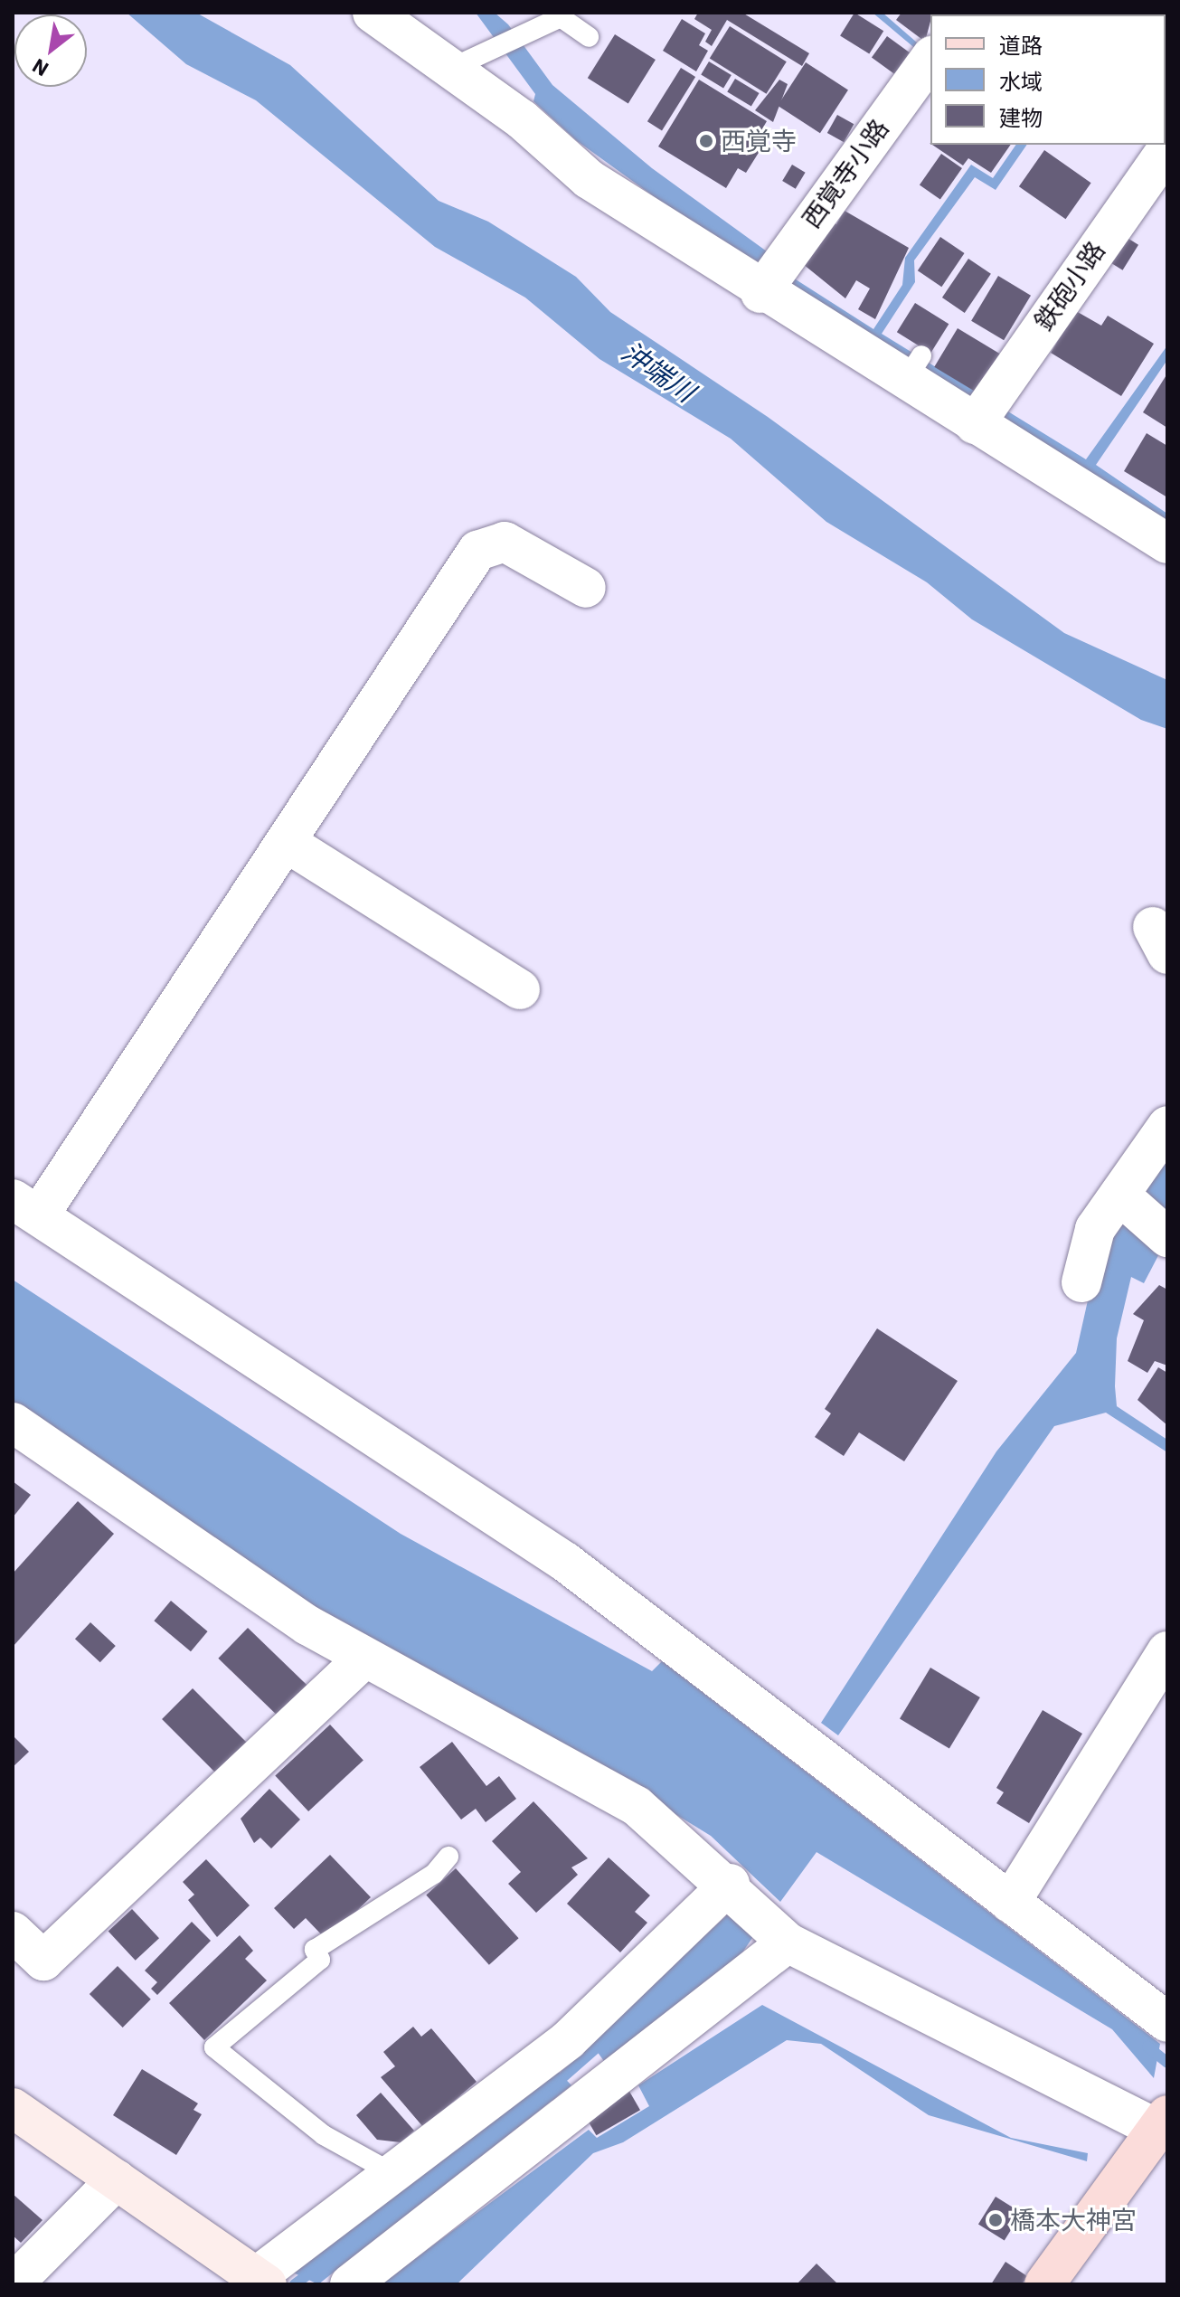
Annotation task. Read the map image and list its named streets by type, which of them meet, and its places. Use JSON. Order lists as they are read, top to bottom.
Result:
{
  "streets": {
    "street": ["西覚寺小路", "鉄砲小路"]
  },
  "water": ["沖端川"],
  "places": ["西覚寺", "橋本大神宮"],
  "legend": ["道路", "水域", "建物"],
  "north": "bottom left"
}
